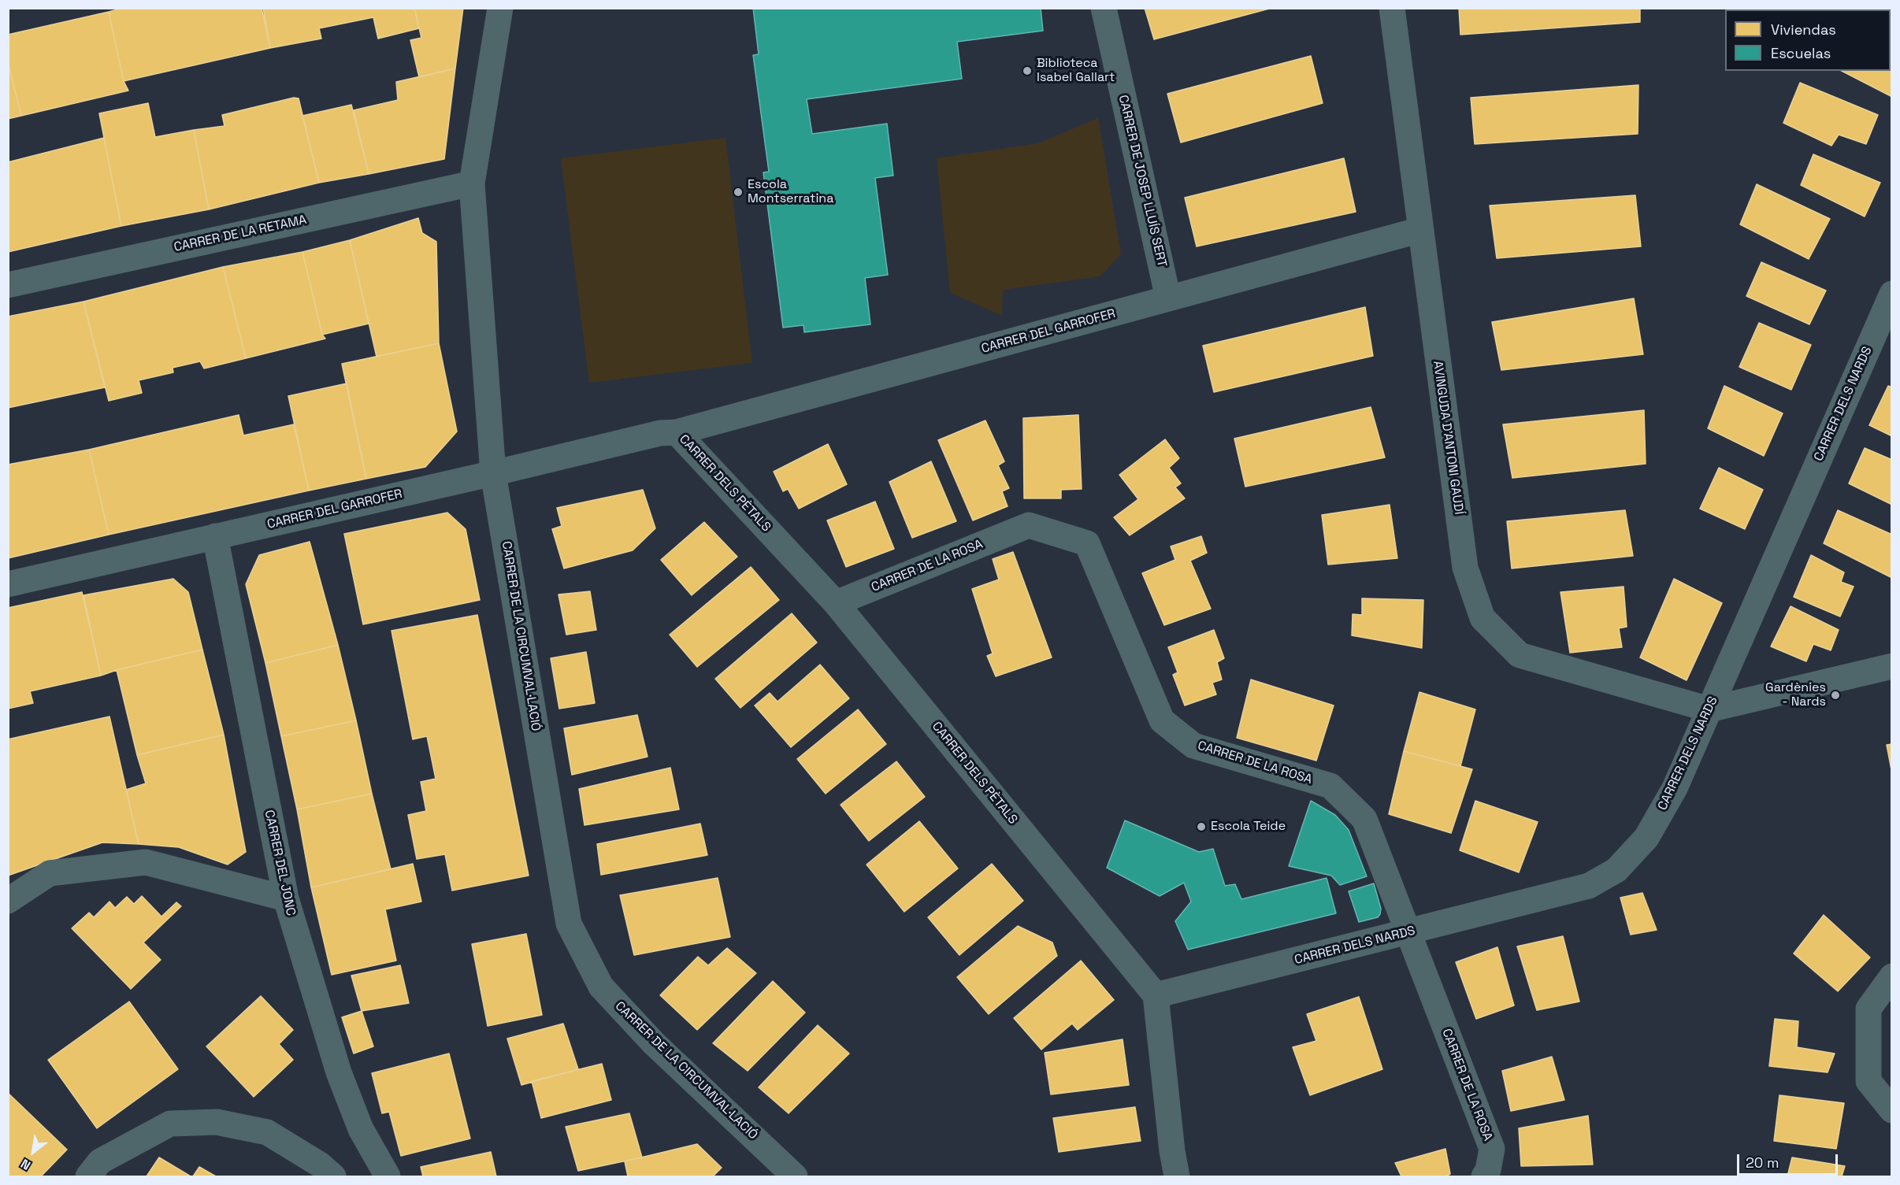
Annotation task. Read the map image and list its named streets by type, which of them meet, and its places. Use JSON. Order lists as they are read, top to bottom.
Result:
{
  "streets": {
    "street": [
      "CARRER DE JOSEP LLUÍS SERT",
      "CARRER DE LA RETAMA",
      "CARRER DEL GARROFER",
      "CARRER DELS NARDS",
      "AVINGUDA D'ANTONI GAUDÍ",
      "CARRER DELS PÈTALS",
      "CARRER DE LA ROSA",
      "CARRER DE LA CIRCUMVAL·LACIÓ",
      "CARRER DEL JONC"
    ]
  },
  "crossings": [
    ["CARRER DE JOSEP LLUÍS SERT", "CARRER DEL GARROFER"],
    ["CARRER DE LA RETAMA", "CARRER DE LA CIRCUMVAL·LACIÓ"],
    ["CARRER DEL GARROFER", "AVINGUDA D'ANTONI GAUDÍ"],
    ["CARRER DEL GARROFER", "CARRER DELS PÈTALS"],
    ["CARRER DEL GARROFER", "CARRER DE LA CIRCUMVAL·LACIÓ"],
    ["CARRER DEL GARROFER", "CARRER DEL JONC"],
    ["CARRER DELS NARDS", "AVINGUDA D'ANTONI GAUDÍ"],
    ["CARRER DELS NARDS", "CARRER DELS PÈTALS"],
    ["CARRER DELS NARDS", "CARRER DE LA ROSA"],
    ["CARRER DELS PÈTALS", "CARRER DE LA ROSA"]
  ],
  "places": [
    "Biblioteca Isabel Gallart",
    "Escola Montserratina",
    "Gardènies - Nards",
    "Escola Teide"
  ],
  "legend": ["Viviendas", "Escuelas"],
  "scale_bar": "20 m",
  "north": "bottom left"
}
